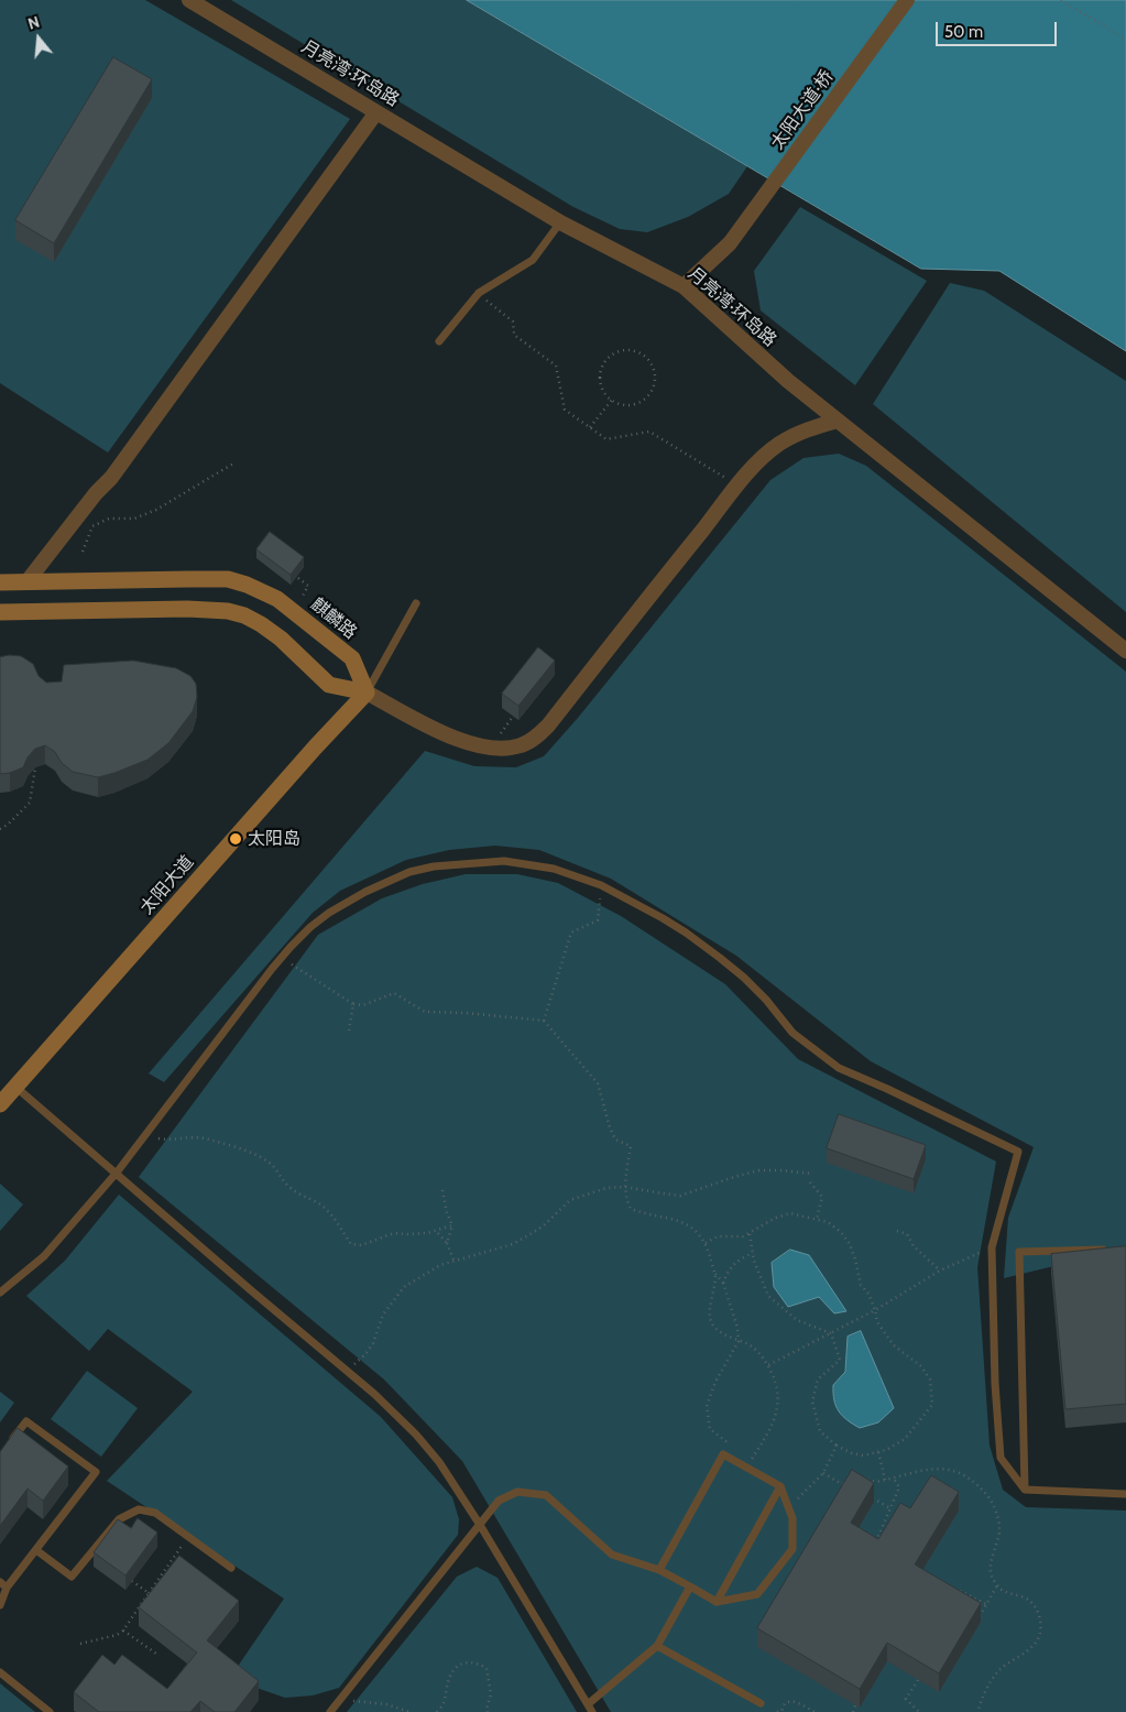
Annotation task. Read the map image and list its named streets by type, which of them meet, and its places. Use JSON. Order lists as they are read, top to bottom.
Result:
{
  "streets": {
    "main road": ["麒麟路", "太阳大道"],
    "street": ["月亮湾·环岛路", "太阳大道·桥"]
  },
  "crossings": [
    ["月亮湾·环岛路", "太阳大道·桥"],
    ["麒麟路", "太阳大道"]
  ],
  "places": ["太阳岛"],
  "scale_bar": "50 m",
  "north": "top"
}
